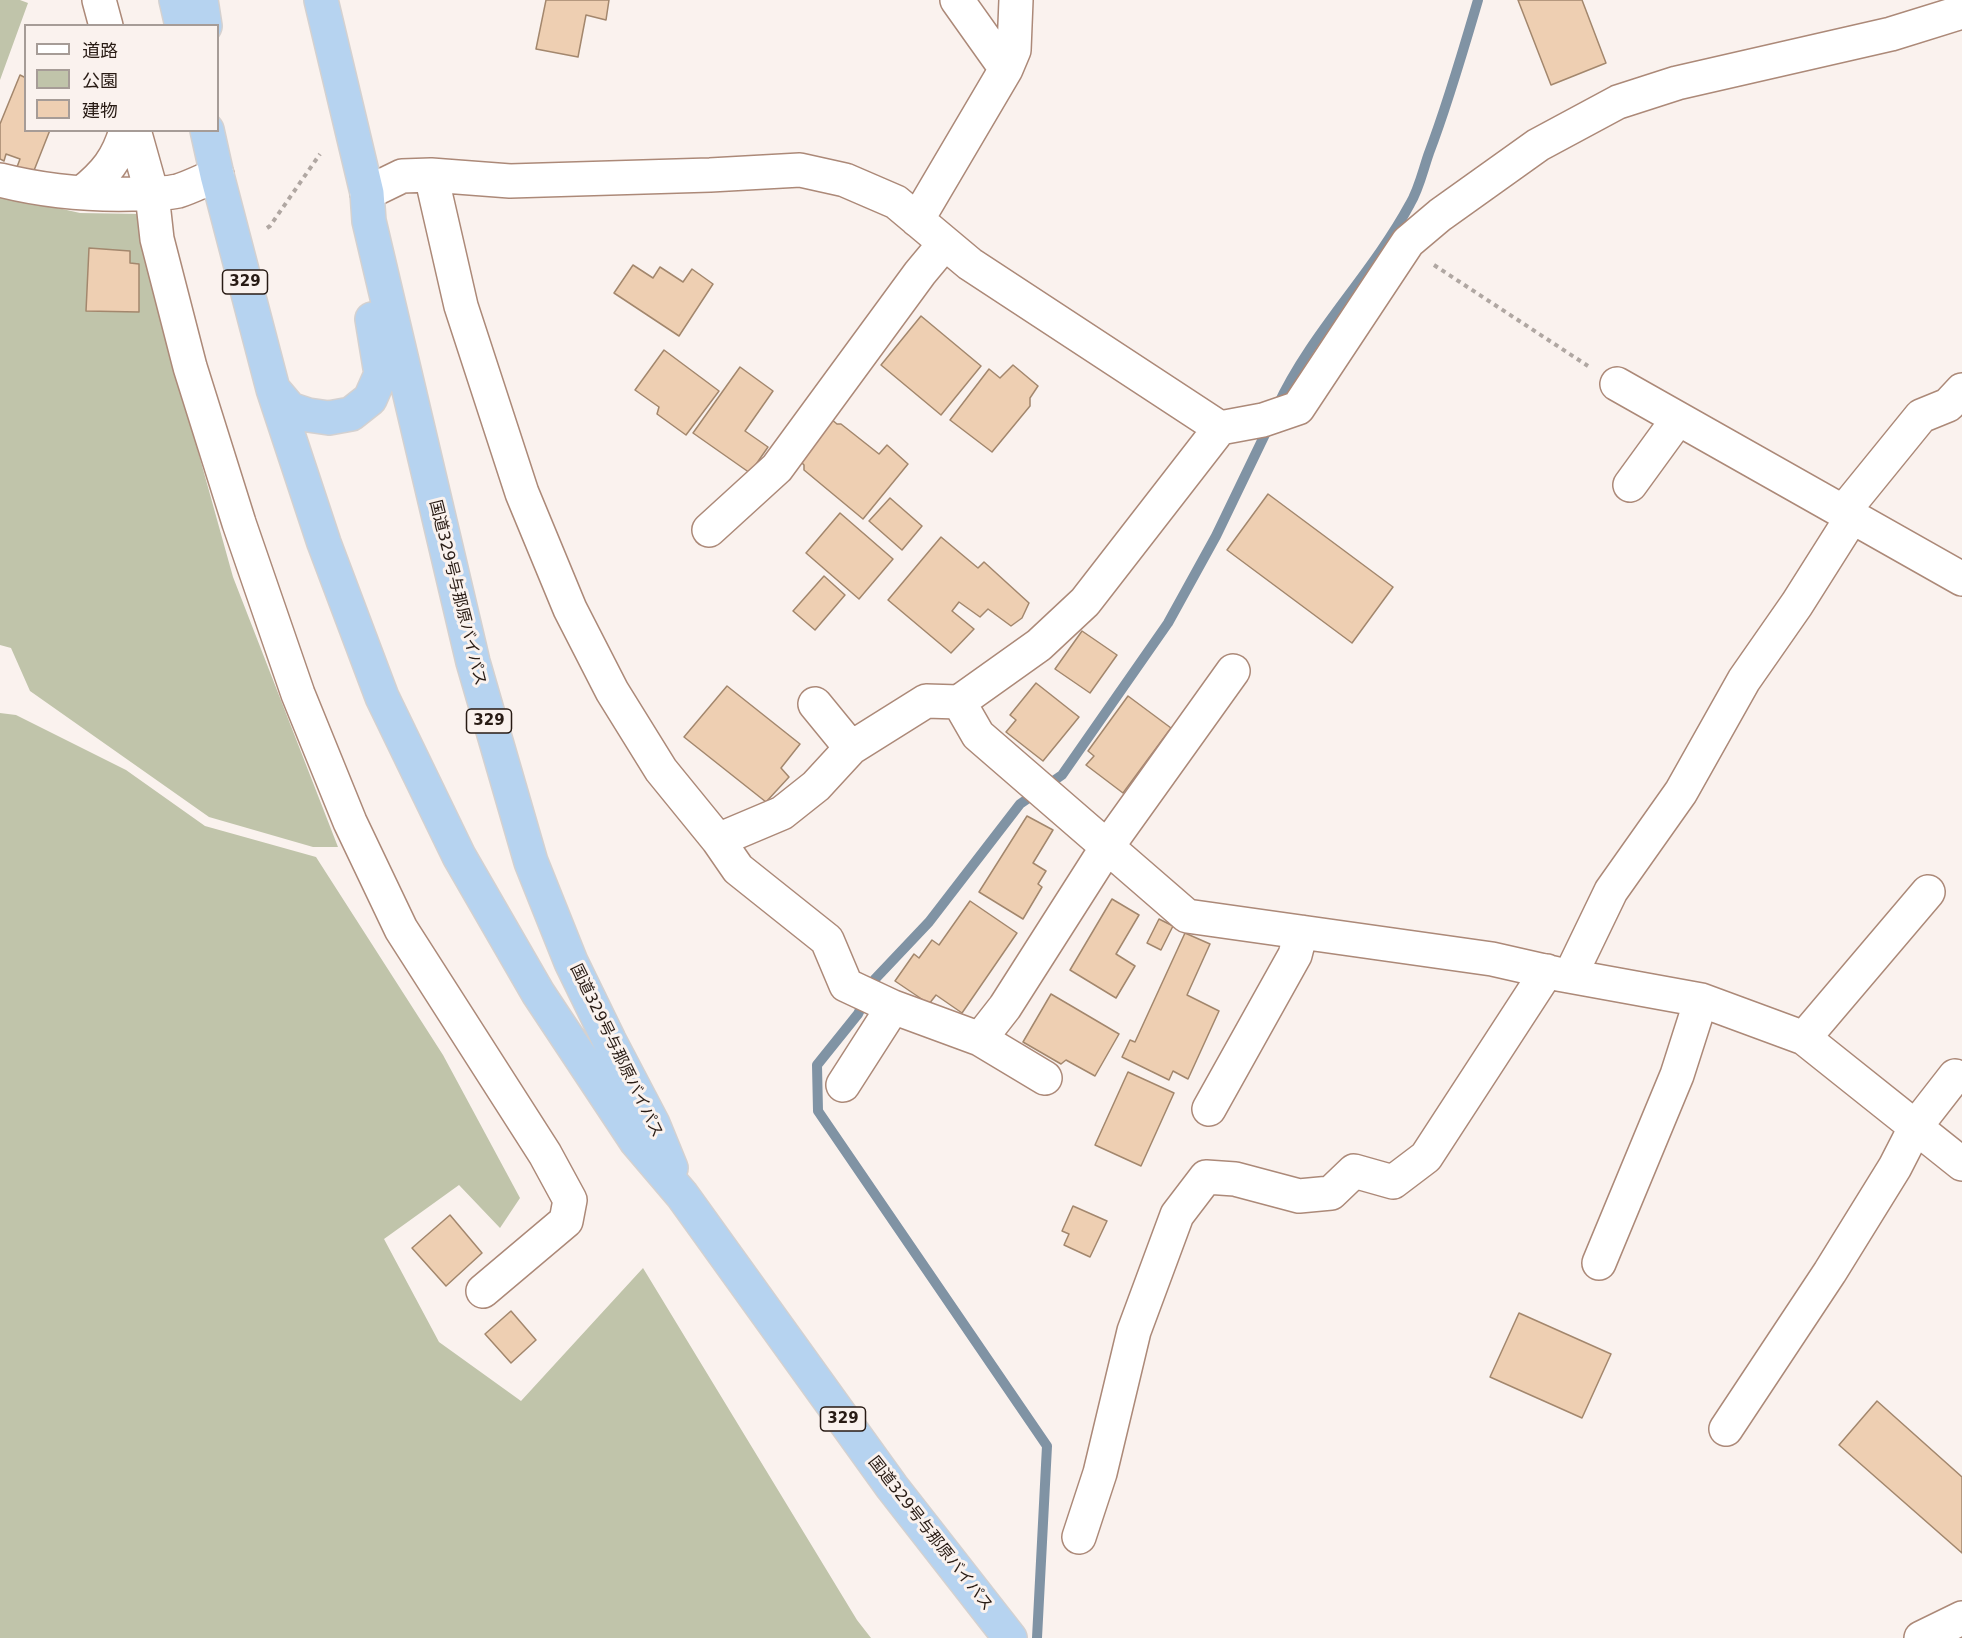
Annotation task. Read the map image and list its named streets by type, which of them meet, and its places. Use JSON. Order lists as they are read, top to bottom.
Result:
{
  "streets": {
    "highway": ["329", "国道329号与那原バイパス"]
  },
  "legend": ["道路", "公園", "建物"]
}
